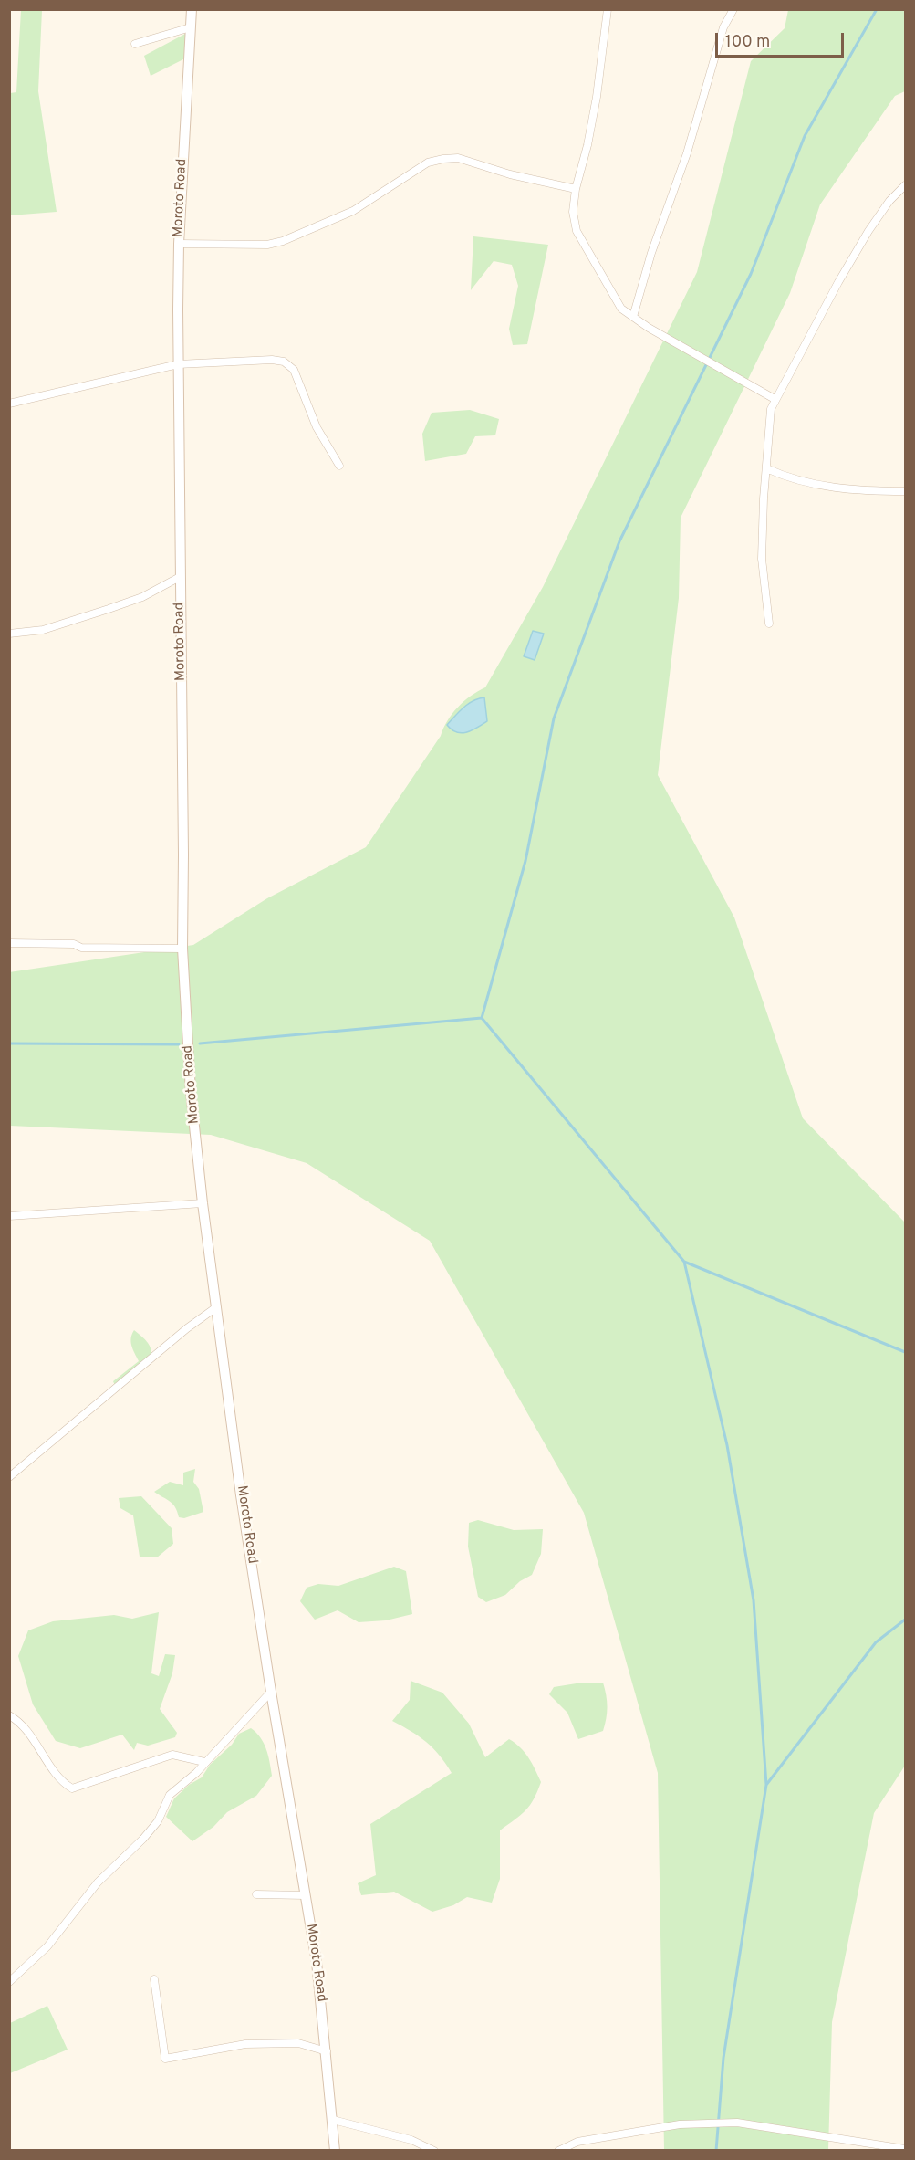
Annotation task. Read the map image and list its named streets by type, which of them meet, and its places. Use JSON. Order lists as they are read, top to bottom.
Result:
{
  "streets": {
    "main road": ["Moroto Road"]
  },
  "scale_bar": "100 m"
}
